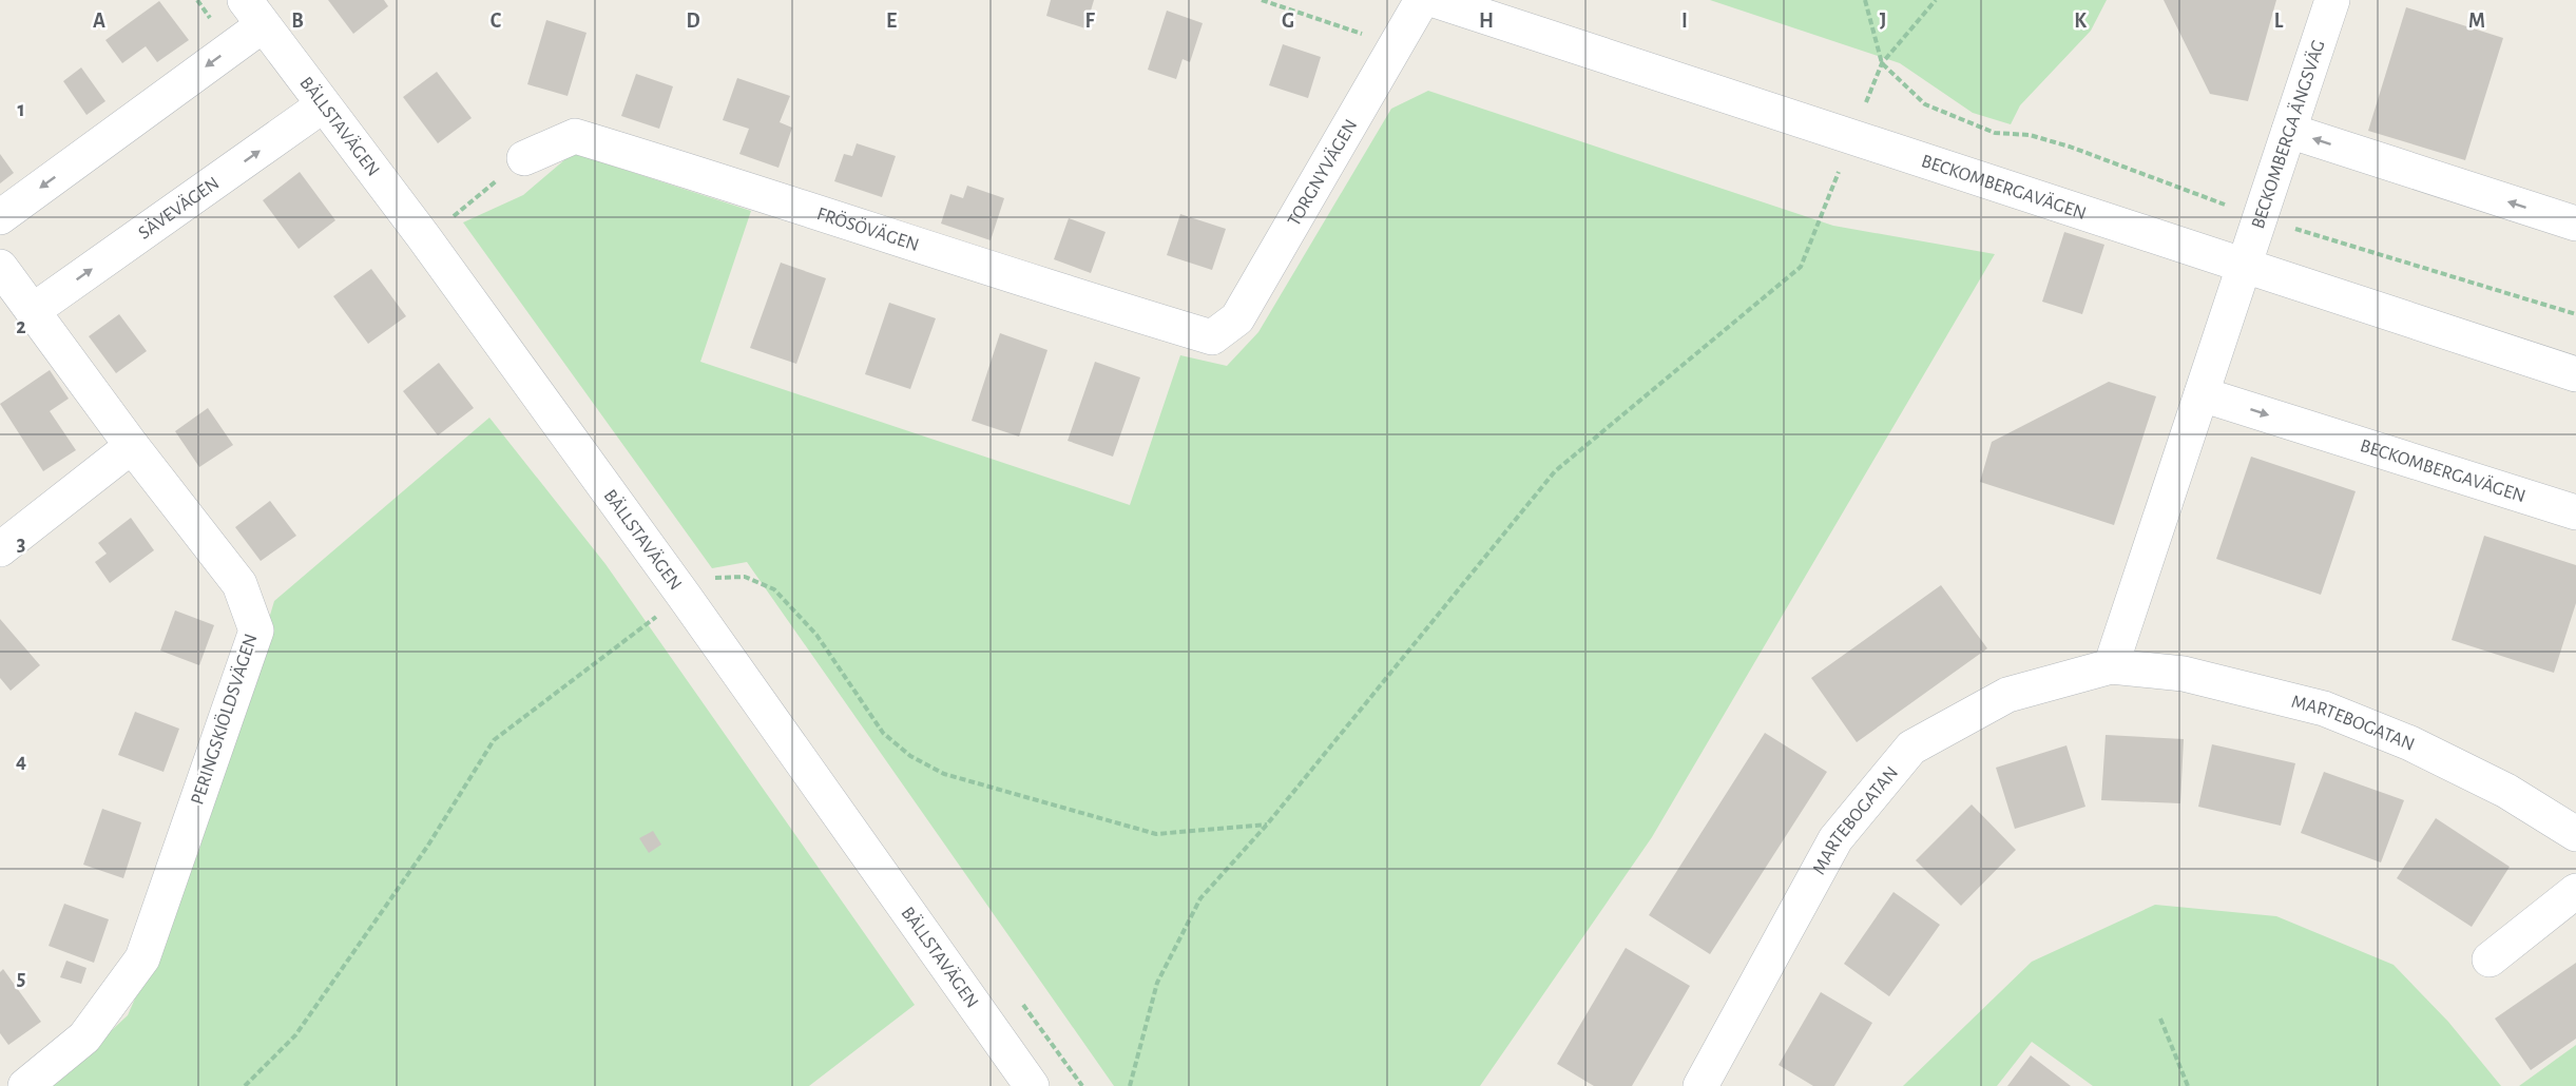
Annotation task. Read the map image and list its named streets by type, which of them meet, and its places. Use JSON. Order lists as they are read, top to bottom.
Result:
{
  "streets": {
    "street": [
      "BÄLLSTAVÄGEN",
      "BECKOMBERGA ÄNGSVÄG",
      "TORGNYVÄGEN",
      "BECKOMBERGAVÄGEN",
      "SÄVEVÄGEN",
      "FRÖSÖVÄGEN",
      "PERINGSKIÖLDSVÄGEN",
      "MARTEBOGATAN"
    ]
  },
  "crossings": [
    ["BÄLLSTAVÄGEN", "SÄVEVÄGEN"],
    ["BECKOMBERGA ÄNGSVÄG", "BECKOMBERGAVÄGEN"],
    ["TORGNYVÄGEN", "FRÖSÖVÄGEN"],
    ["SÄVEVÄGEN", "PERINGSKIÖLDSVÄGEN"]
  ],
  "grid": {
    "columns": [
      "A",
      "B",
      "C",
      "D",
      "E",
      "F",
      "G",
      "H",
      "I",
      "J",
      "K",
      "L",
      "M"
    ],
    "rows": [
      "1",
      "2",
      "3",
      "4",
      "5"
    ]
  }
}
